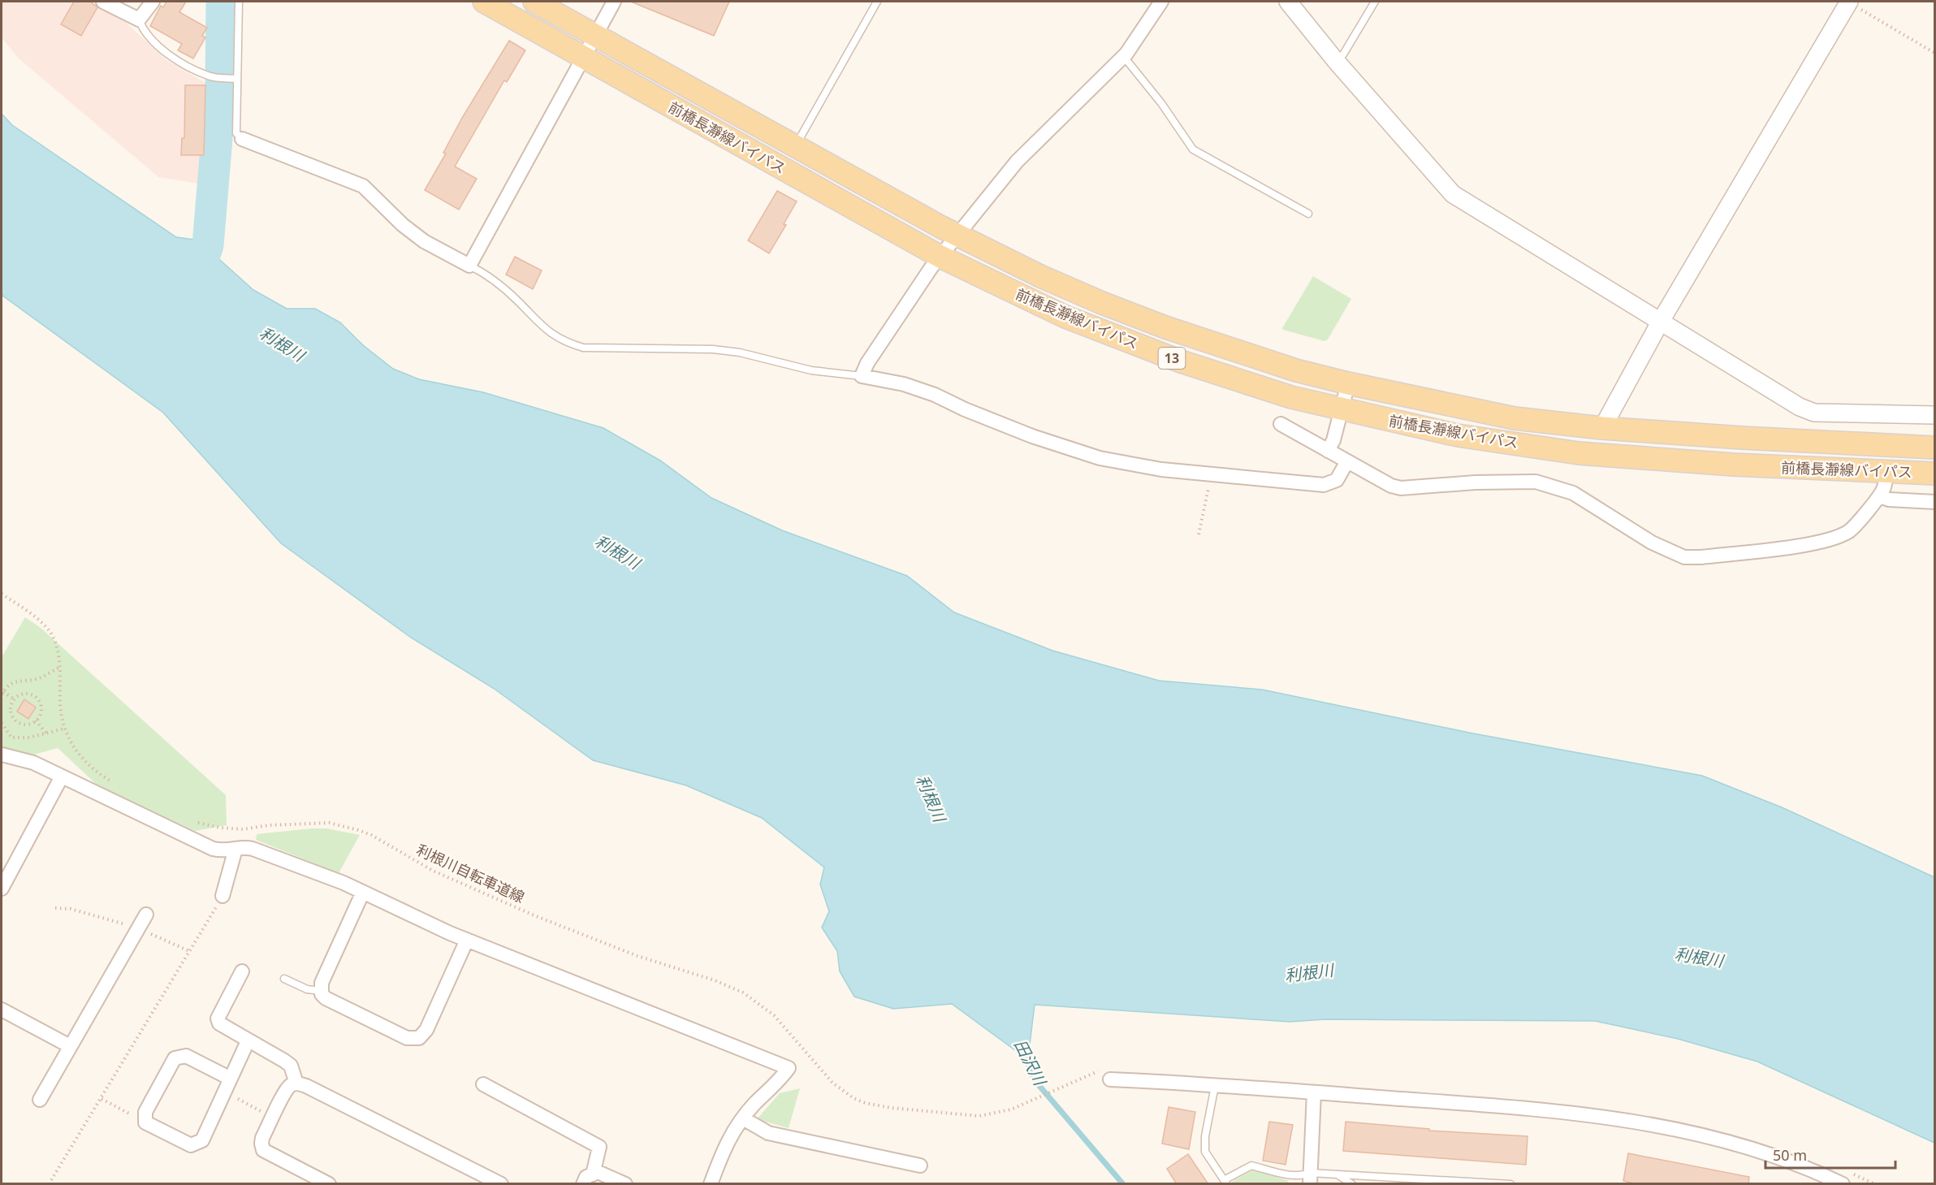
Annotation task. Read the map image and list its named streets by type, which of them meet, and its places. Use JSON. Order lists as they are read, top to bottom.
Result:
{
  "streets": {
    "main road": ["前橋長瀞線バイパス", "13"],
    "path": ["利根川自転車道線"]
  },
  "water": ["利根川", "田沢川"],
  "scale_bar": "50 m"
}
